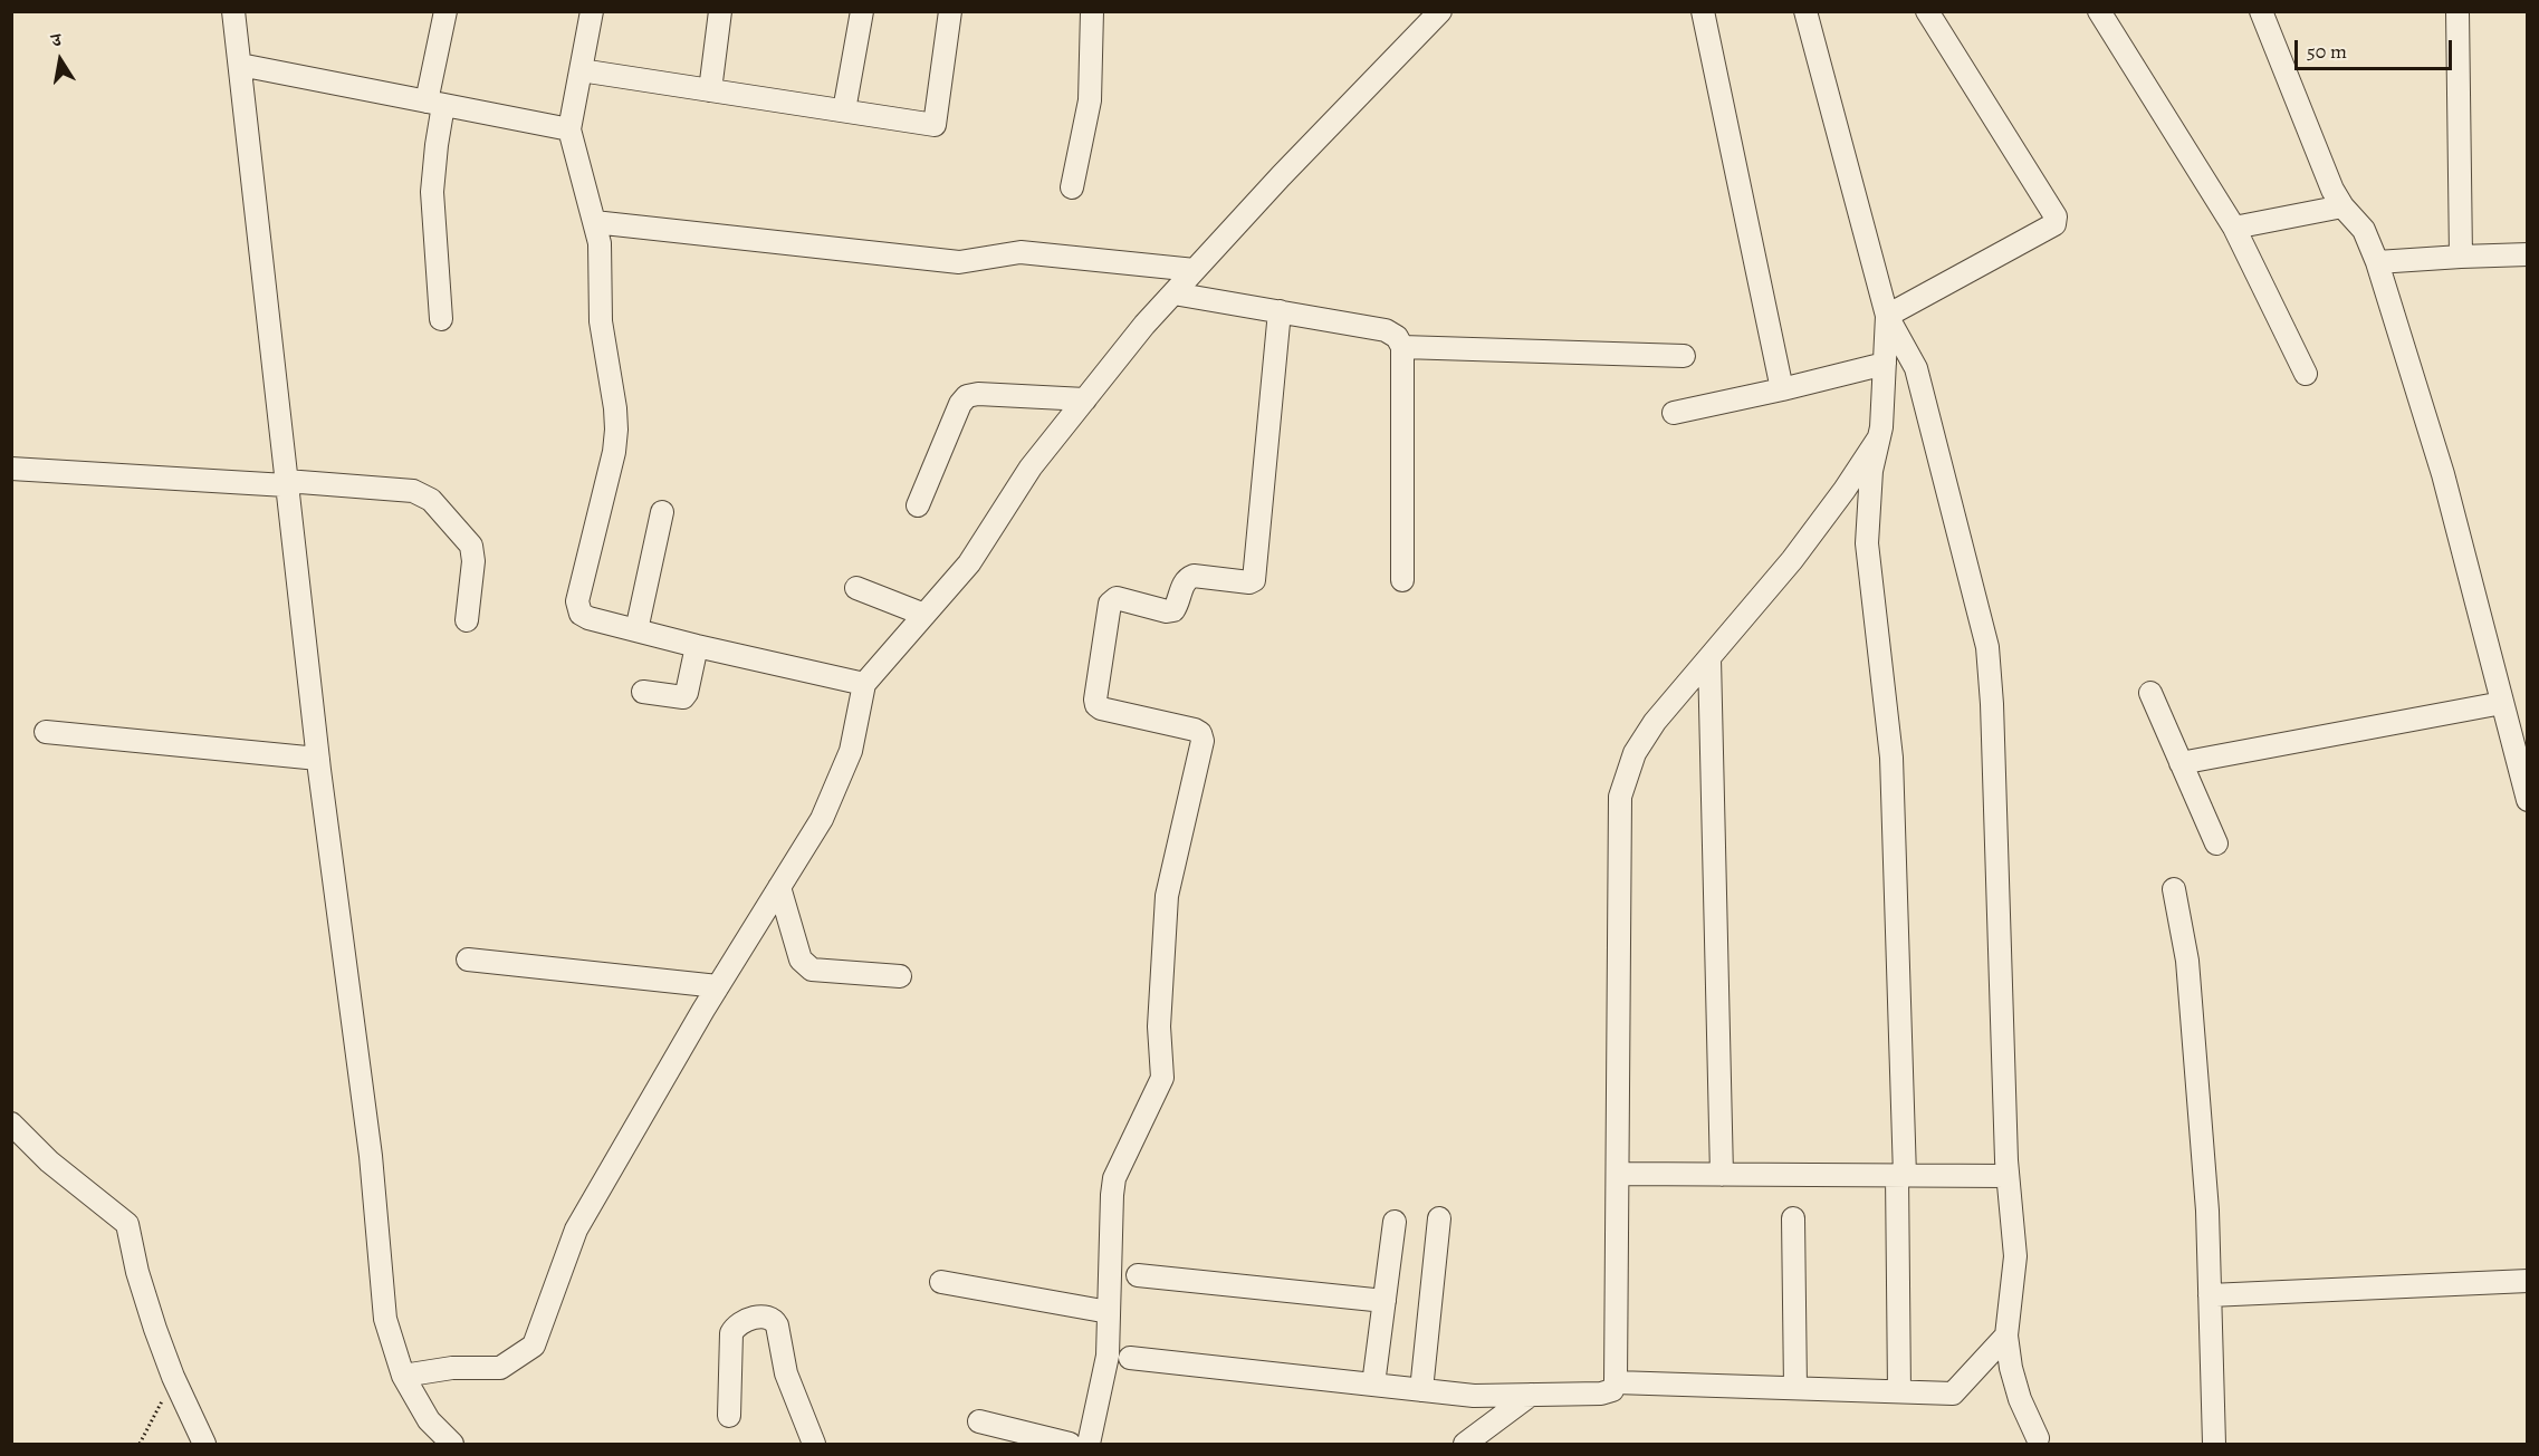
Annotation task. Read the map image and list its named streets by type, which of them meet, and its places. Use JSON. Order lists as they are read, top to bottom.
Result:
{
  "scale_bar": "50 m",
  "north": "top"
}
